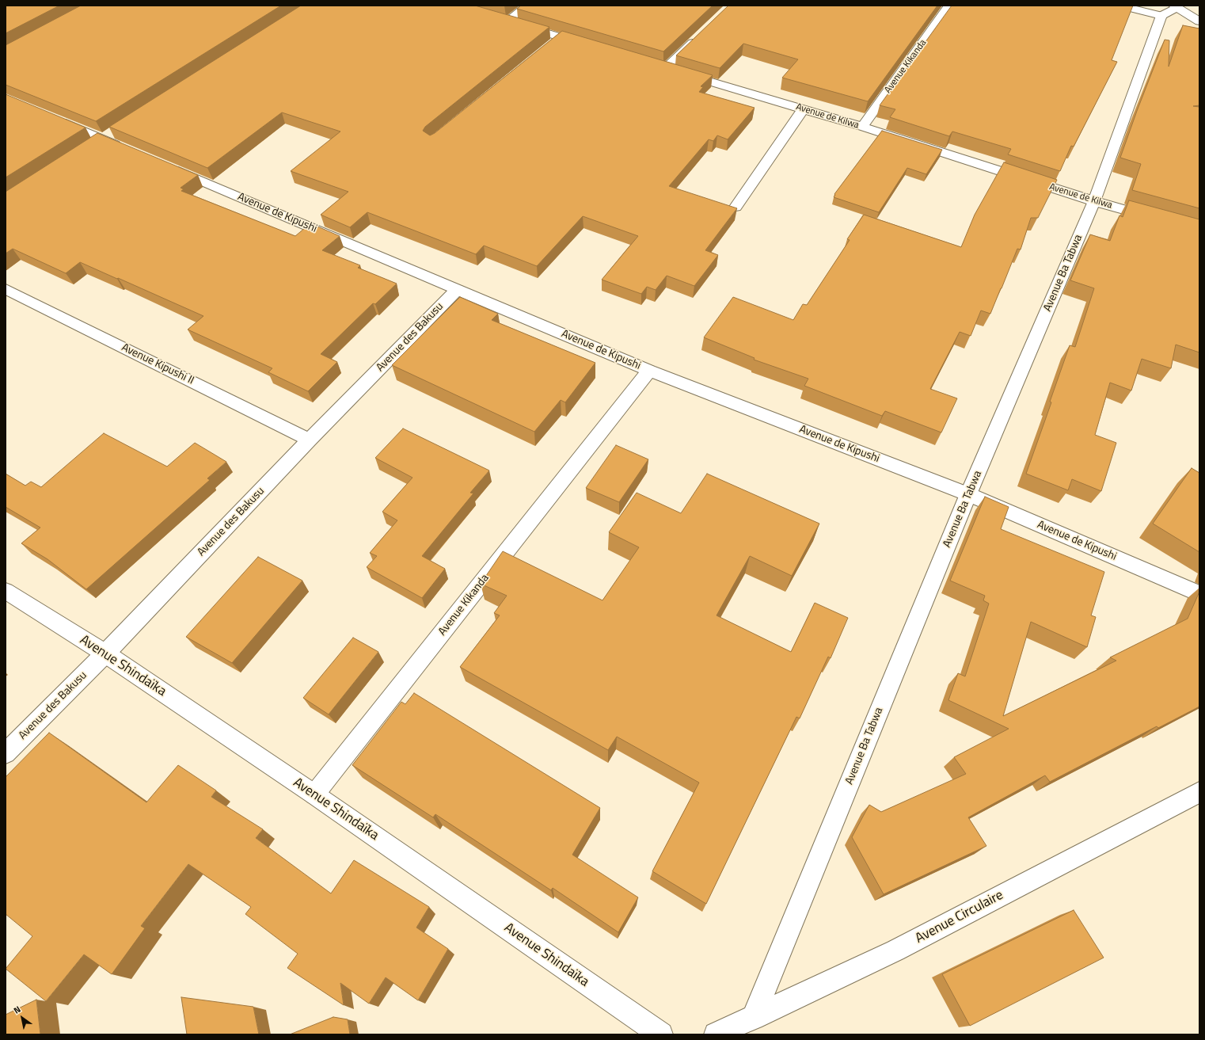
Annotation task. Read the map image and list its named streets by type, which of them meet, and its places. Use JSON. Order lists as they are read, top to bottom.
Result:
{
  "streets": {
    "street": [
      "Avenue Kikanda",
      "Avenue de Kilwa",
      "Avenue de Kipushi",
      "Avenue Ba Tabwa",
      "Avenue des Bakusu",
      "Avenue Kipushi II",
      "Avenue Shindaïka",
      "Avenue Circulaire"
    ]
  },
  "crossings": [
    ["Avenue Kikanda", "Avenue de Kilwa"],
    ["Avenue Kikanda", "Avenue de Kipushi"],
    ["Avenue Kikanda", "Avenue Shindaïka"],
    ["Avenue de Kilwa", "Avenue Ba Tabwa"],
    ["Avenue de Kipushi", "Avenue Ba Tabwa"],
    ["Avenue de Kipushi", "Avenue des Bakusu"],
    ["Avenue Ba Tabwa", "Avenue Circulaire"],
    ["Avenue des Bakusu", "Avenue Kipushi II"],
    ["Avenue des Bakusu", "Avenue Shindaïka"]
  ],
  "north": "top left"
}
